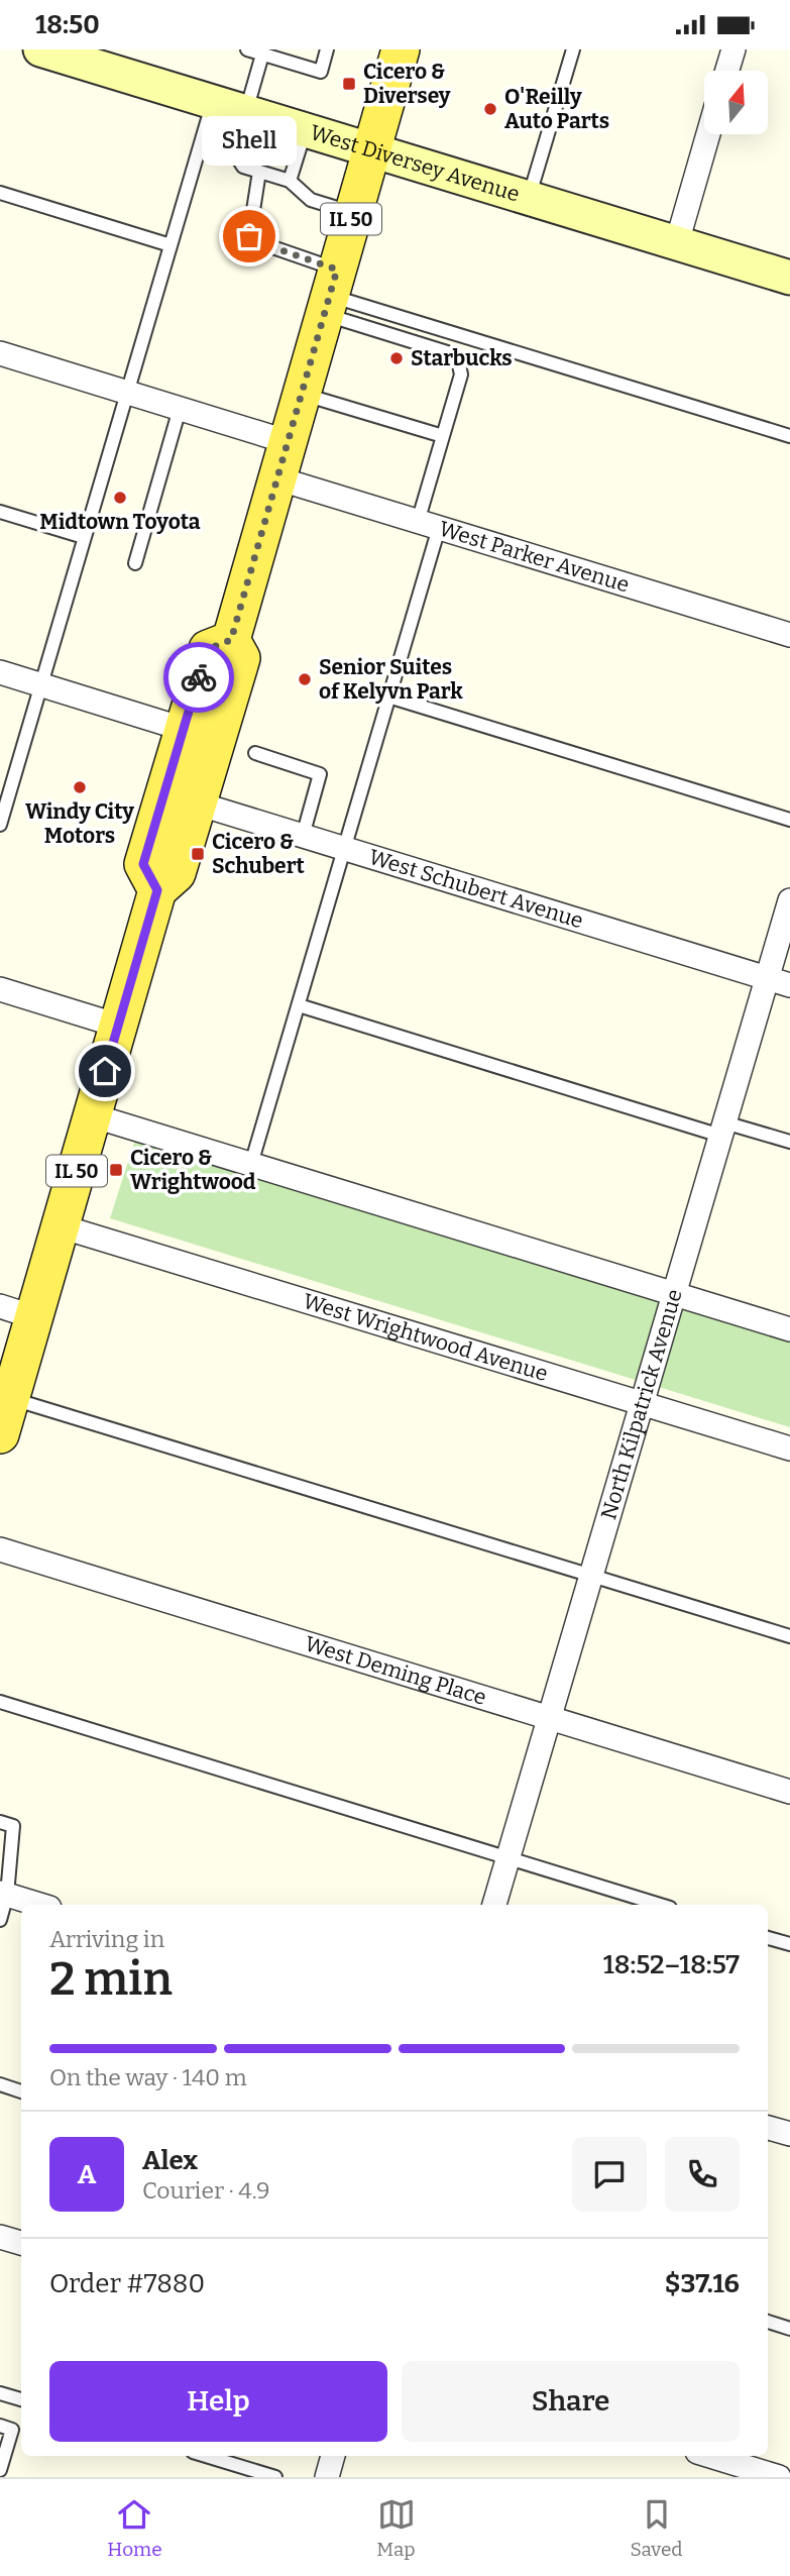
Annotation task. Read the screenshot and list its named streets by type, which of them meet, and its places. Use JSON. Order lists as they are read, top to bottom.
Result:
{
  "streets": {
    "main road": ["West Diversey Avenue", "IL 50"],
    "street": [
      "West Parker Avenue",
      "West Schubert Avenue",
      "West Wrightwood Avenue",
      "North Kilpatrick Avenue",
      "West Deming Place"
    ]
  },
  "crossings": [
    ["West Diversey Avenue", "IL 50"],
    ["IL 50", "West Parker Avenue"],
    ["IL 50", "West Schubert Avenue"],
    ["IL 50", "West Wrightwood Avenue"],
    ["West Schubert Avenue", "North Kilpatrick Avenue"],
    ["West Wrightwood Avenue", "North Kilpatrick Avenue"],
    ["North Kilpatrick Avenue", "West Deming Place"]
  ],
  "places": {
    "transit": ["Cicero & Diversey", "Cicero & Schubert", "Cicero & Wrightwood"],
    "other": [
      "O'Reilly Auto Parts",
      "Shell",
      "Starbucks",
      "Midtown Toyota",
      "Senior Suites of Kelyvn Park",
      "Windy City Motors"
    ]
  },
  "north": "top",
  "page": {
    "status": "18:50",
    "bubble": "Shell",
    "heading": ["2 min", "Arriving in", "18:52–18:57"],
    "panel": [
      "Alex",
      "Courier · 4.9",
      "Order #7880",
      "$37.16"
    ],
    "bar": "On the way · 140 m",
    "round": "A",
    "buttons": ["Help", "Share"],
    "tabs": ["Home", "Map", "Saved"]
  }
}
